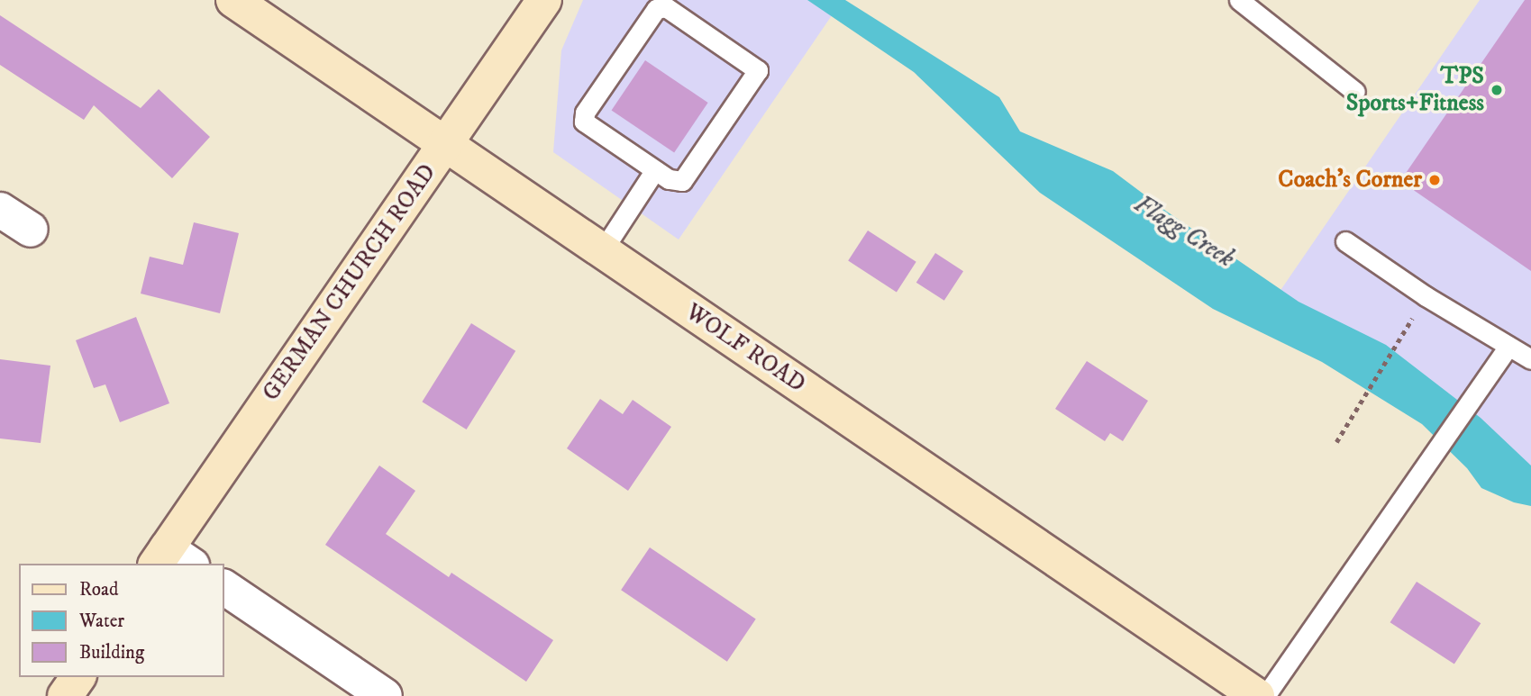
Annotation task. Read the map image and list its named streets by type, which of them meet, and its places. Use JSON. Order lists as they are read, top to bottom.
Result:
{
  "streets": {
    "street": ["GERMAN CHURCH ROAD", "WOLF ROAD"]
  },
  "crossings": [
    ["GERMAN CHURCH ROAD", "WOLF ROAD"]
  ],
  "water": ["Flagg Creek"],
  "places": ["TPS Sports+Fitness", "Coach's Corner"],
  "legend": ["Road", "Water", "Building"]
}
